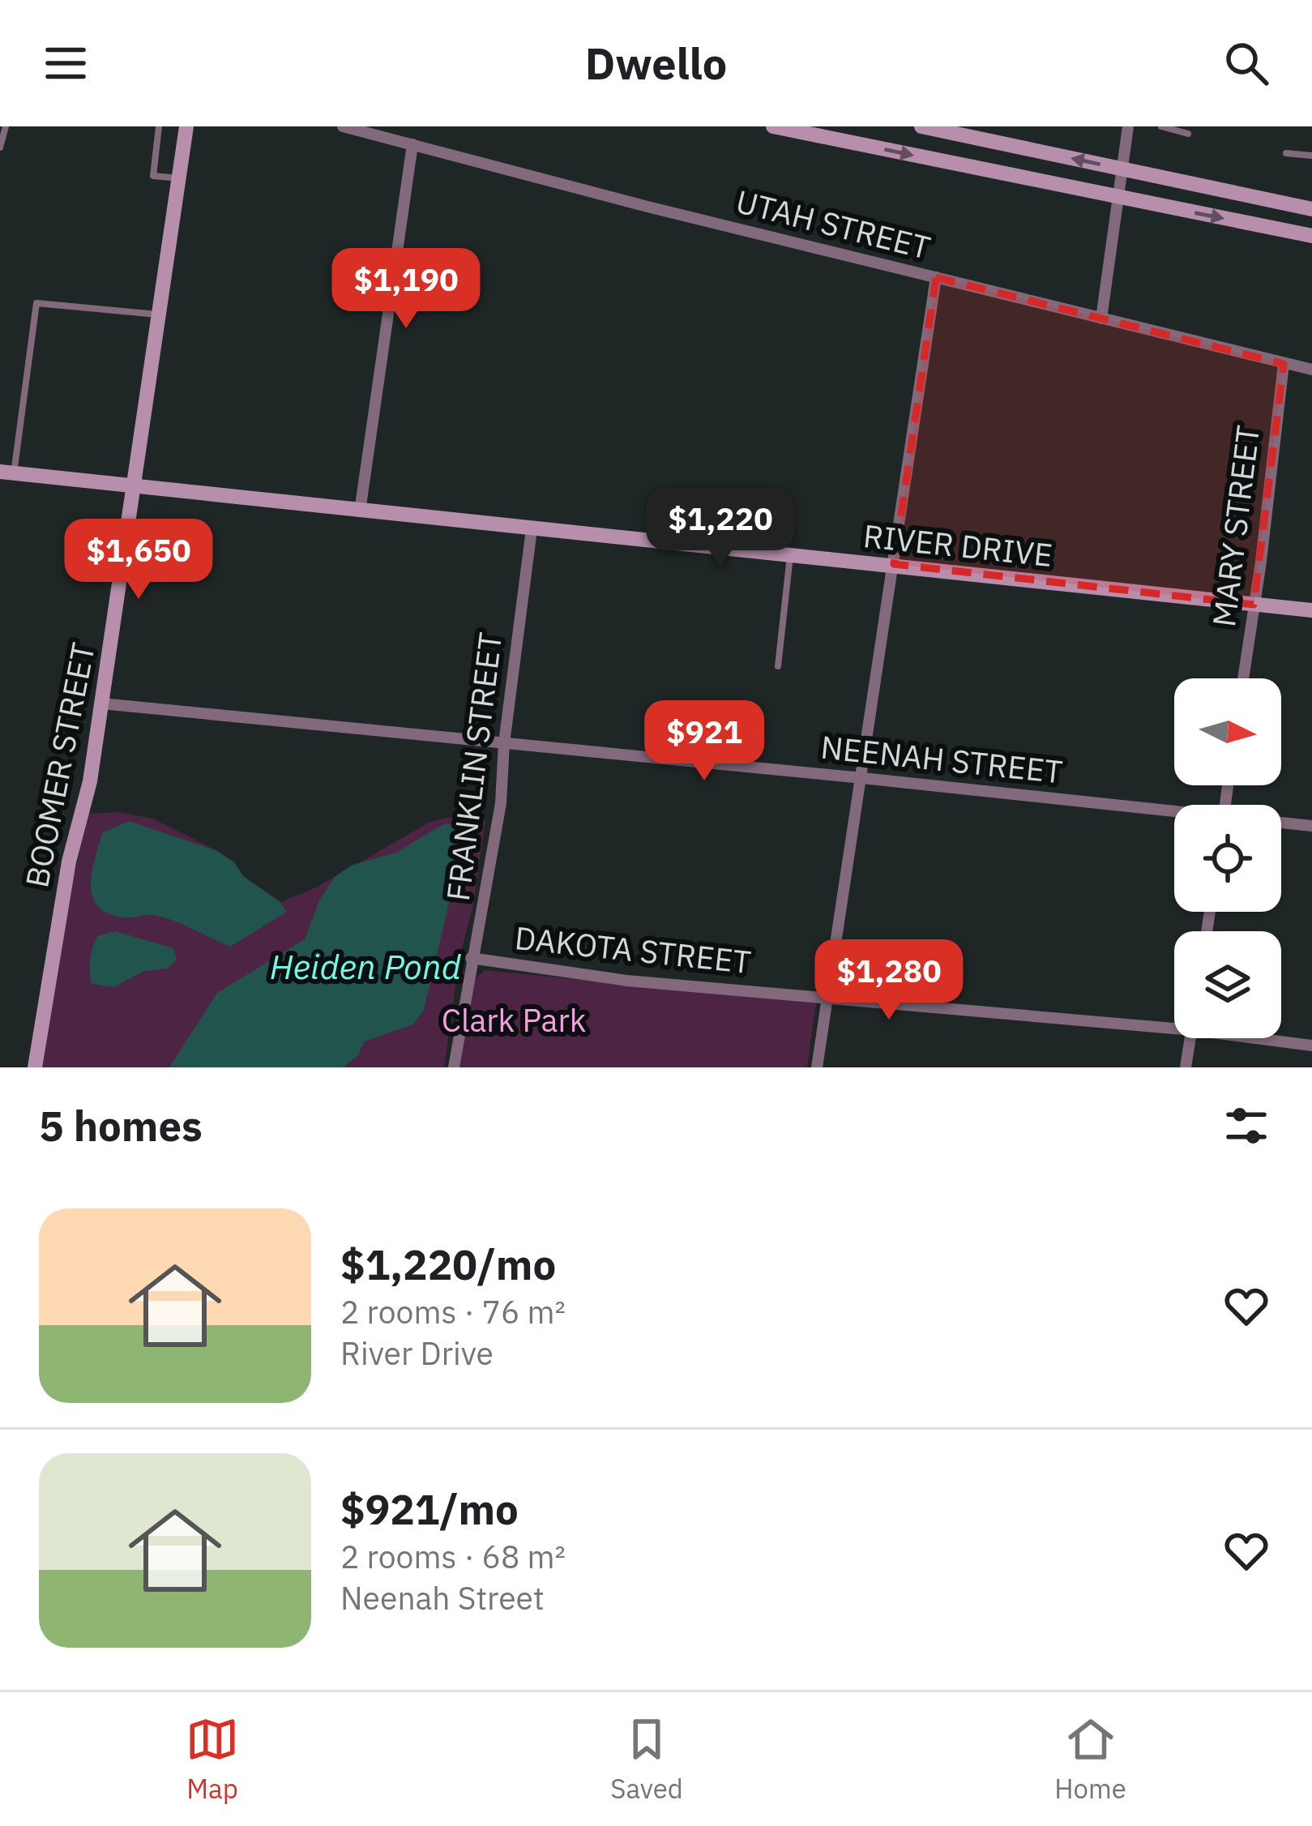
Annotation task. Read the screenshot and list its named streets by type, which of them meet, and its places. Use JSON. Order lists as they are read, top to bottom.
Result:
{
  "streets": {
    "street": [
      "UTAH STREET",
      "MARY STREET",
      "RIVER DRIVE",
      "NEENAH STREET",
      "BOOMER STREET",
      "FRANKLIN STREET",
      "DAKOTA STREET"
    ]
  },
  "crossings": [
    ["UTAH STREET", "MARY STREET"],
    ["MARY STREET", "RIVER DRIVE"],
    ["RIVER DRIVE", "BOOMER STREET"],
    ["RIVER DRIVE", "FRANKLIN STREET"],
    ["NEENAH STREET", "BOOMER STREET"],
    ["NEENAH STREET", "FRANKLIN STREET"],
    ["FRANKLIN STREET", "DAKOTA STREET"]
  ],
  "water": ["Heiden Pond"],
  "parks": ["Clark Park"],
  "north": "right",
  "page": {
    "header": "Dwello",
    "price": [
      "$1,190",
      "$1,220",
      "$1,650",
      "$921",
      "$1,280"
    ],
    "heading": "5 homes",
    "list": [
      {
        "name": "$1,220/mo",
        "note": "2 rooms · 76 m² · River Drive"
      },
      {
        "name": "$921/mo",
        "note": "2 rooms · 68 m² · Neenah Street"
      }
    ],
    "tabs": ["Map", "Saved", "Home"]
  }
}
